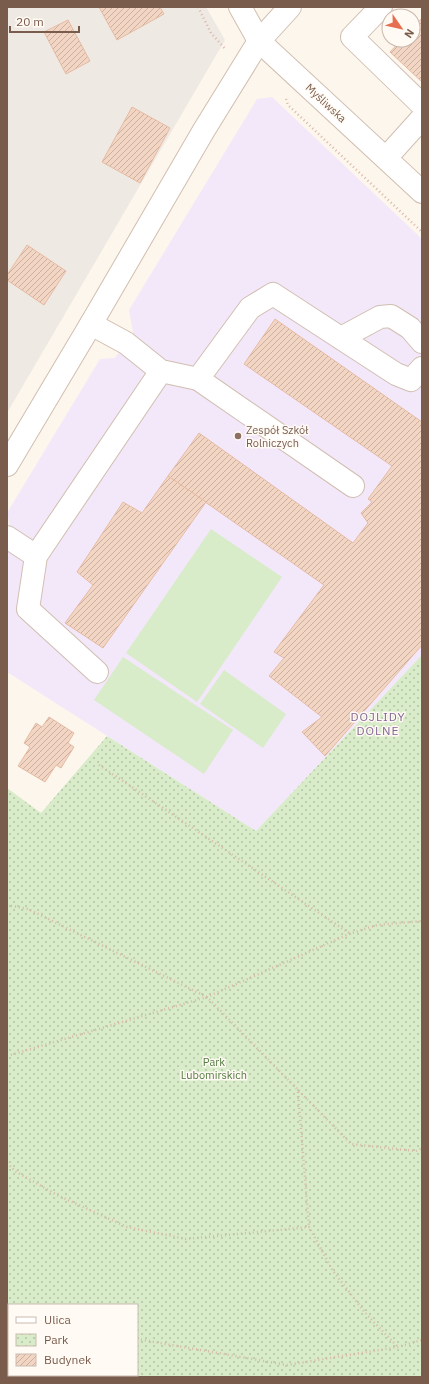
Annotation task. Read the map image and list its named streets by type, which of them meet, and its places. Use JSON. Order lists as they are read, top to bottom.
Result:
{
  "streets": {
    "street": ["Myśliwska"]
  },
  "districts": ["DOJLIDY DOLNE"],
  "parks": ["Park Lubomirskich"],
  "places": ["Zespół Szkół Rolniczych"],
  "legend": ["Ulica", "Park", "Budynek"],
  "scale_bar": "20 m",
  "north": "bottom right"
}
